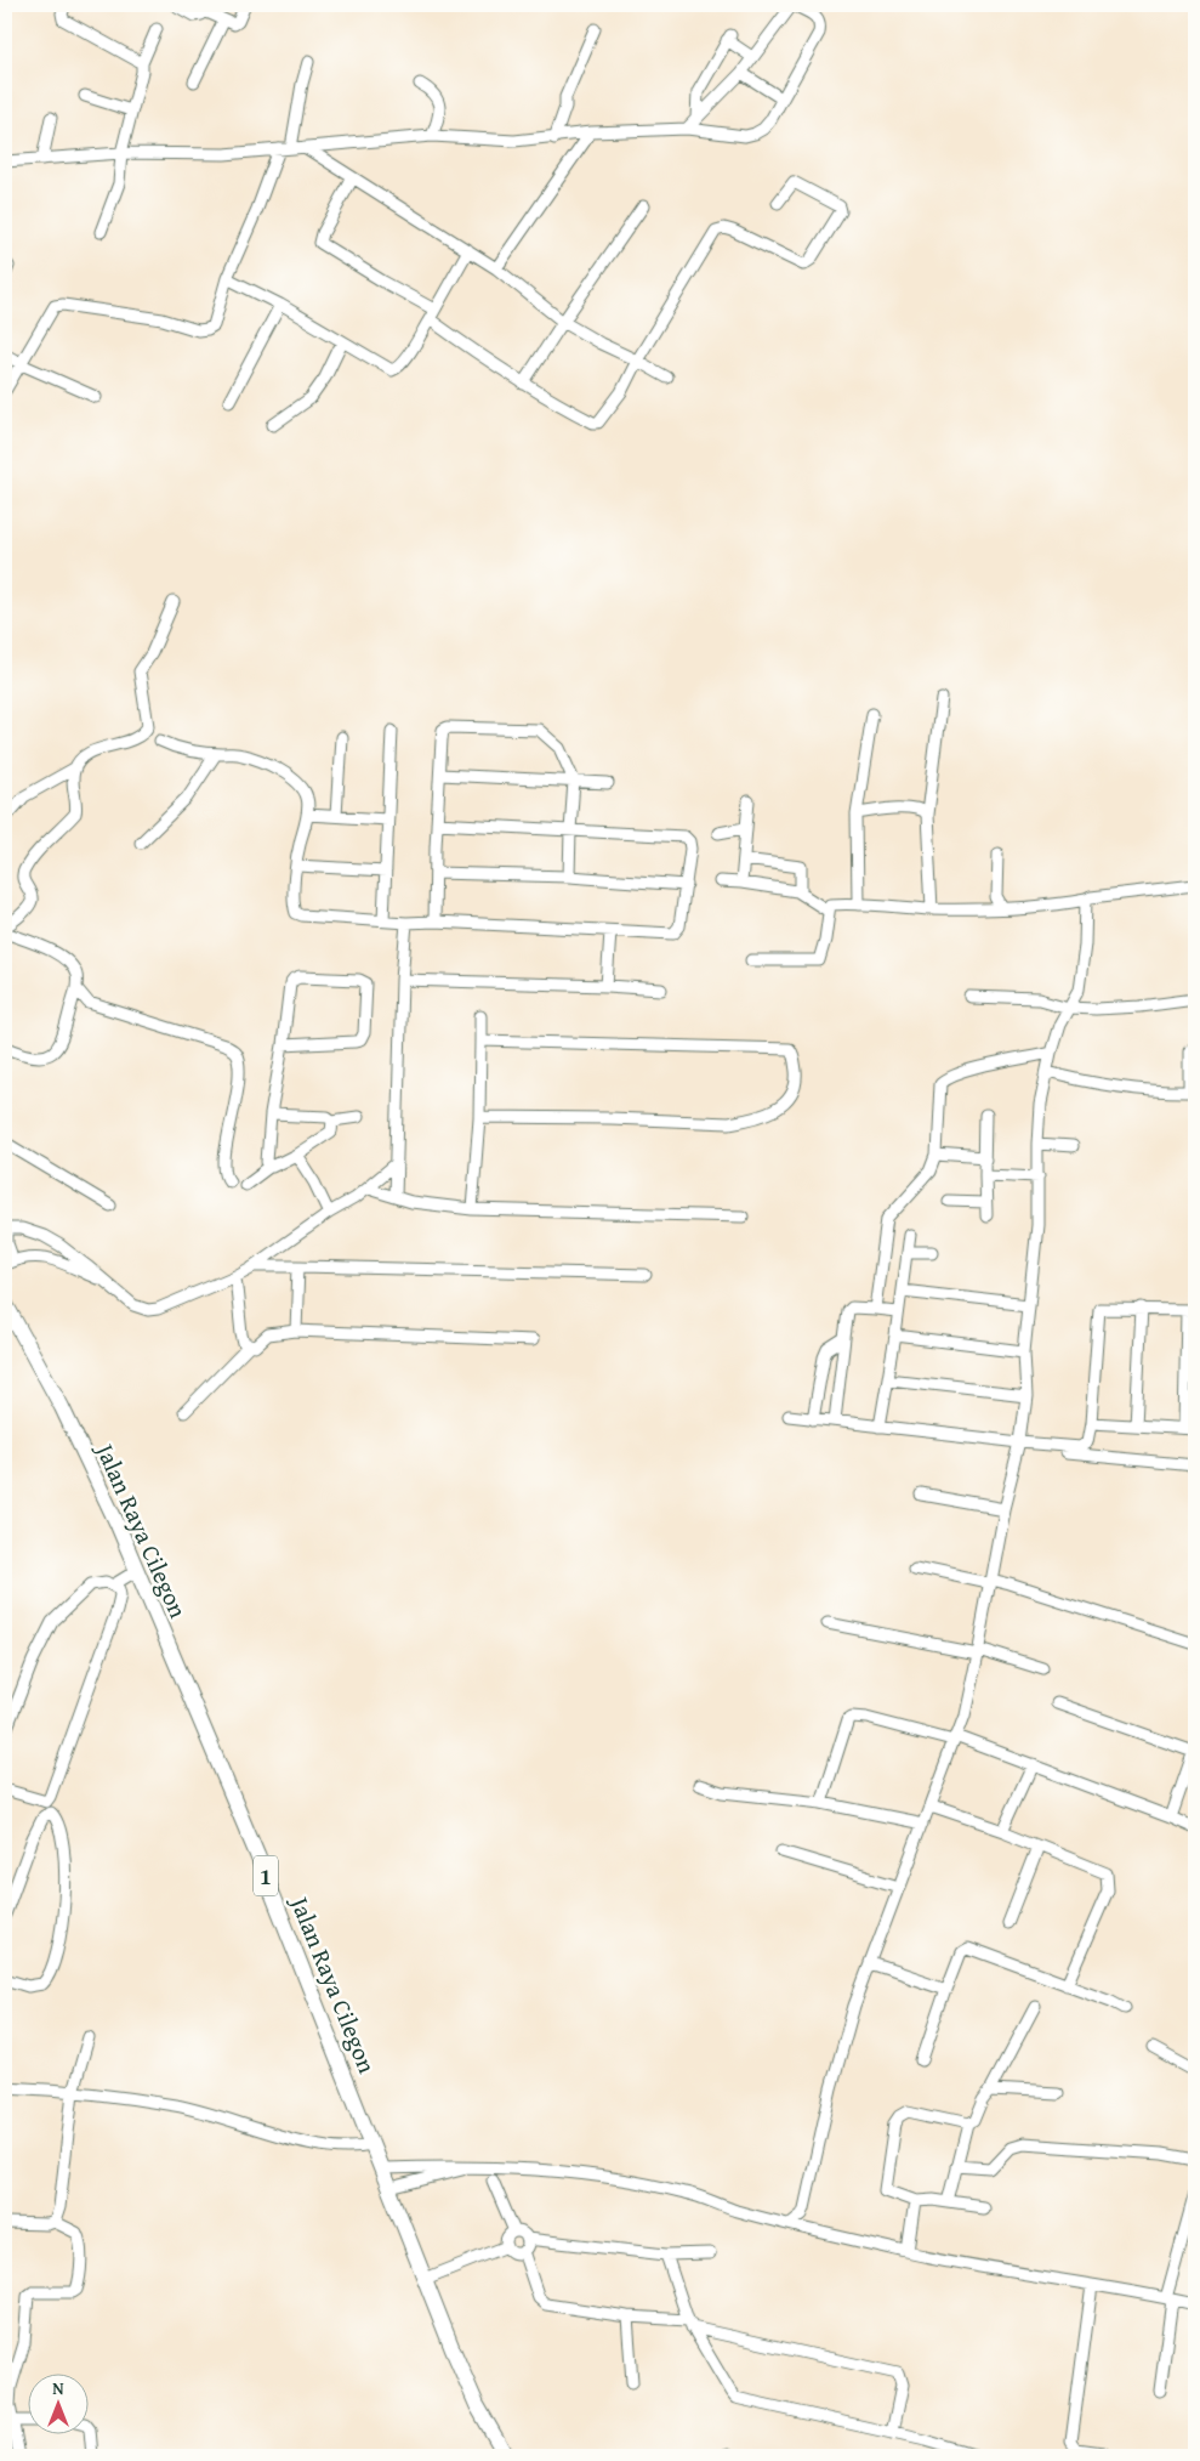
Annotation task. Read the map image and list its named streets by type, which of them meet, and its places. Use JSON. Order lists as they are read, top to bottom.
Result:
{
  "streets": {
    "highway": ["Jalan Raya Cilegon", "1"]
  },
  "north": "top"
}
